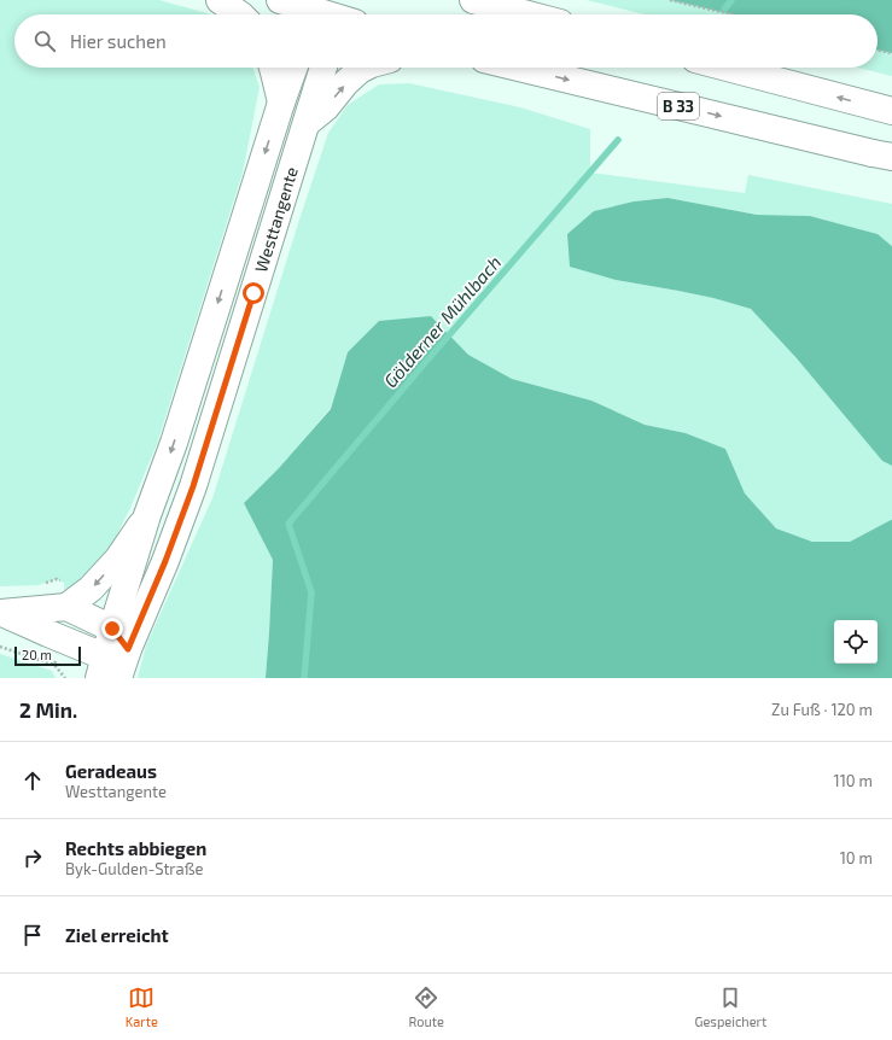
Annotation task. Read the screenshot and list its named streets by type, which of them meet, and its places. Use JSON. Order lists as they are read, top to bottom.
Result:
{
  "streets": {
    "main road": ["B 33", "Westtangente"]
  },
  "water": ["Gölderner Mühlbach"],
  "scale_bar": "20 m",
  "page": {
    "search": "Hier suchen",
    "scale": "20 m",
    "heading": ["2 Min.", "Zu Fuß · 120 m"],
    "list": [
      ["Geradeaus", "Westtangente", "110 m"],
      ["Rechts abbiegen", "Byk-Gulden-Straße", "10 m"],
      "Ziel erreicht"
    ],
    "nav": ["Karte", "Route", "Gespeichert"]
  }
}
